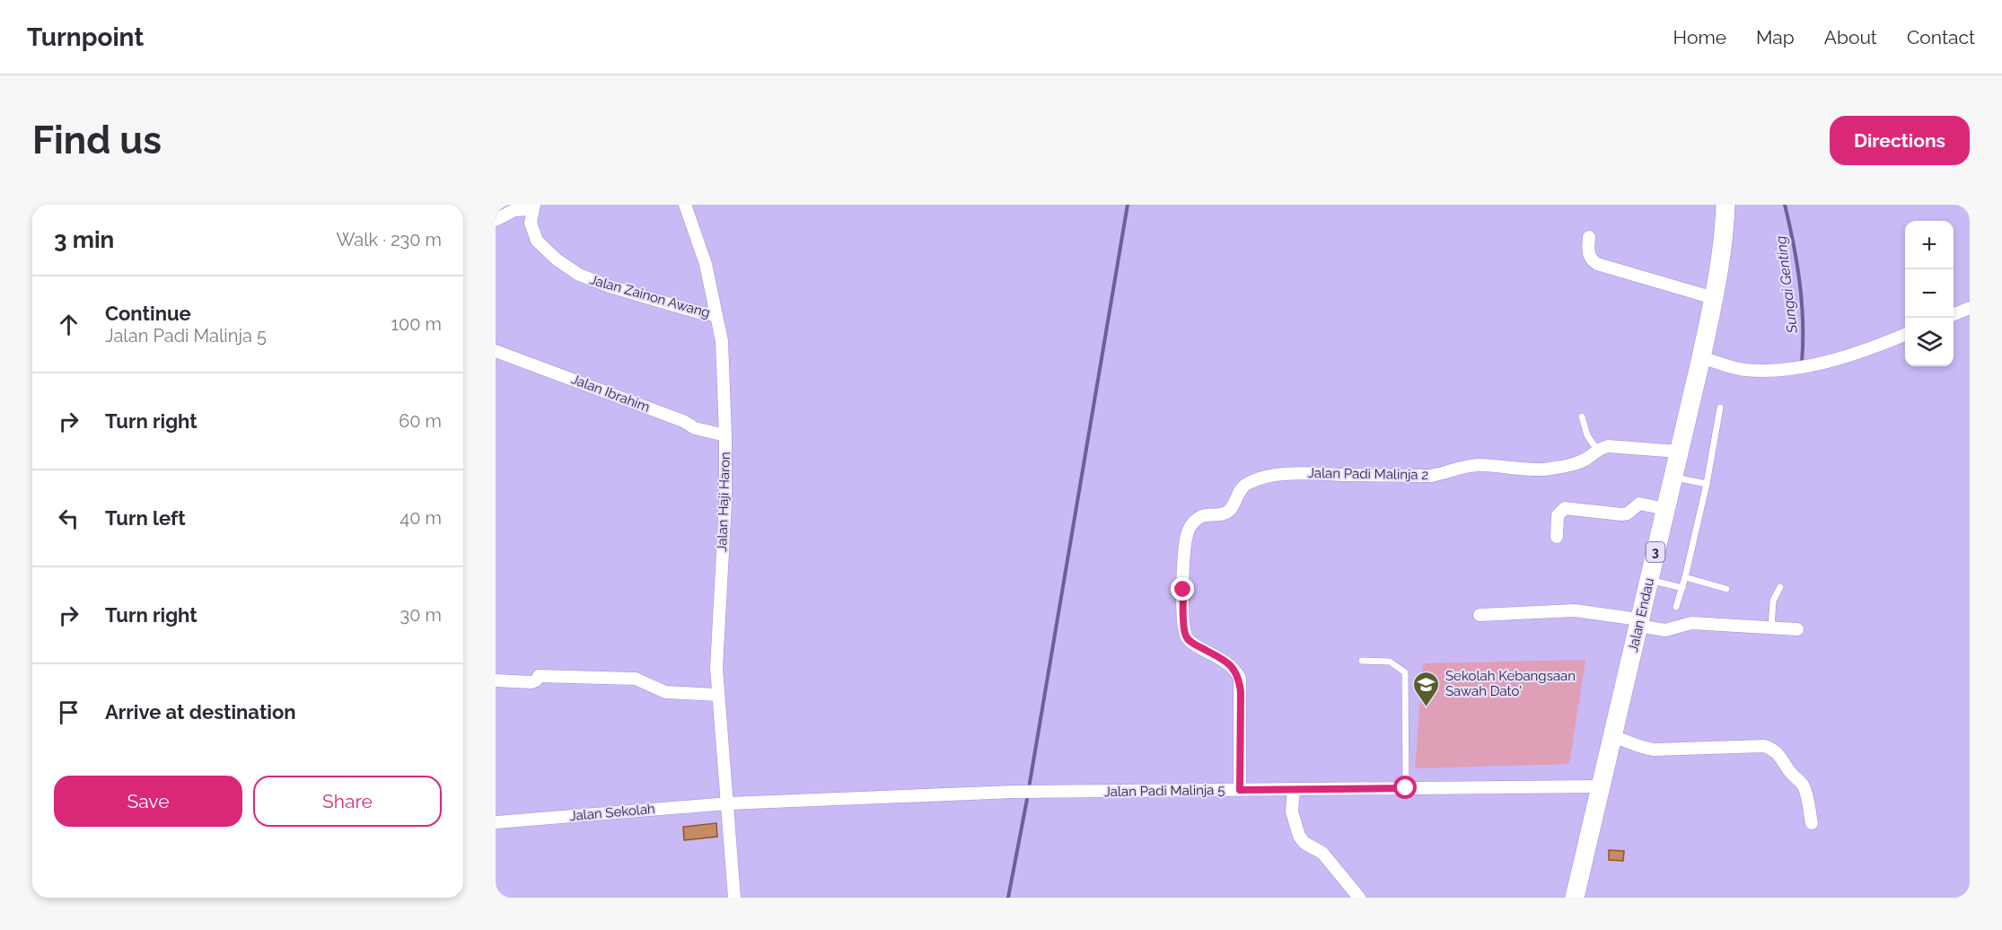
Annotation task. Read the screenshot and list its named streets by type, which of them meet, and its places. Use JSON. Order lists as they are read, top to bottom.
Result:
{
  "streets": {
    "highway": ["3", "Jalan Endau"],
    "street": [
      "Jalan Zainon Awang",
      "Jalan Ibrahim",
      "Jalan Padi Malinja 2",
      "Jalan Haji Haron",
      "Jalan Padi Malinja 5",
      "Jalan Sekolah"
    ]
  },
  "crossings": [
    ["Jalan Zainon Awang", "Jalan Haji Haron"],
    ["Jalan Ibrahim", "Jalan Haji Haron"],
    ["Jalan Padi Malinja 2", "Jalan Endau"],
    ["Jalan Padi Malinja 2", "Jalan Padi Malinja 5"],
    ["Jalan Haji Haron", "Jalan Padi Malinja 5"],
    ["Jalan Haji Haron", "Jalan Sekolah"],
    ["Jalan Endau", "Jalan Padi Malinja 5"],
    ["Jalan Padi Malinja 5", "Jalan Sekolah"]
  ],
  "water": ["Sungai Genting"],
  "places": {
    "school or university": ["Sekolah Kebangsaan Sawah Dato'"]
  },
  "page": {
    "header": "Turnpoint",
    "nav": [
      "Home",
      "Map",
      "About",
      "Contact"
    ],
    "buttons": [
      "Directions",
      ["Save", "Share"]
    ],
    "title": "Find us",
    "heading": ["3 min", "Walk · 230 m"],
    "map_buttons": ["+", "−"],
    "list": [
      ["Continue", "Jalan Padi Malinja 5", "100 m"],
      ["Turn right", "60 m"],
      ["Turn left", "40 m"],
      ["Turn right", "30 m"],
      "Arrive at destination"
    ]
  }
}
